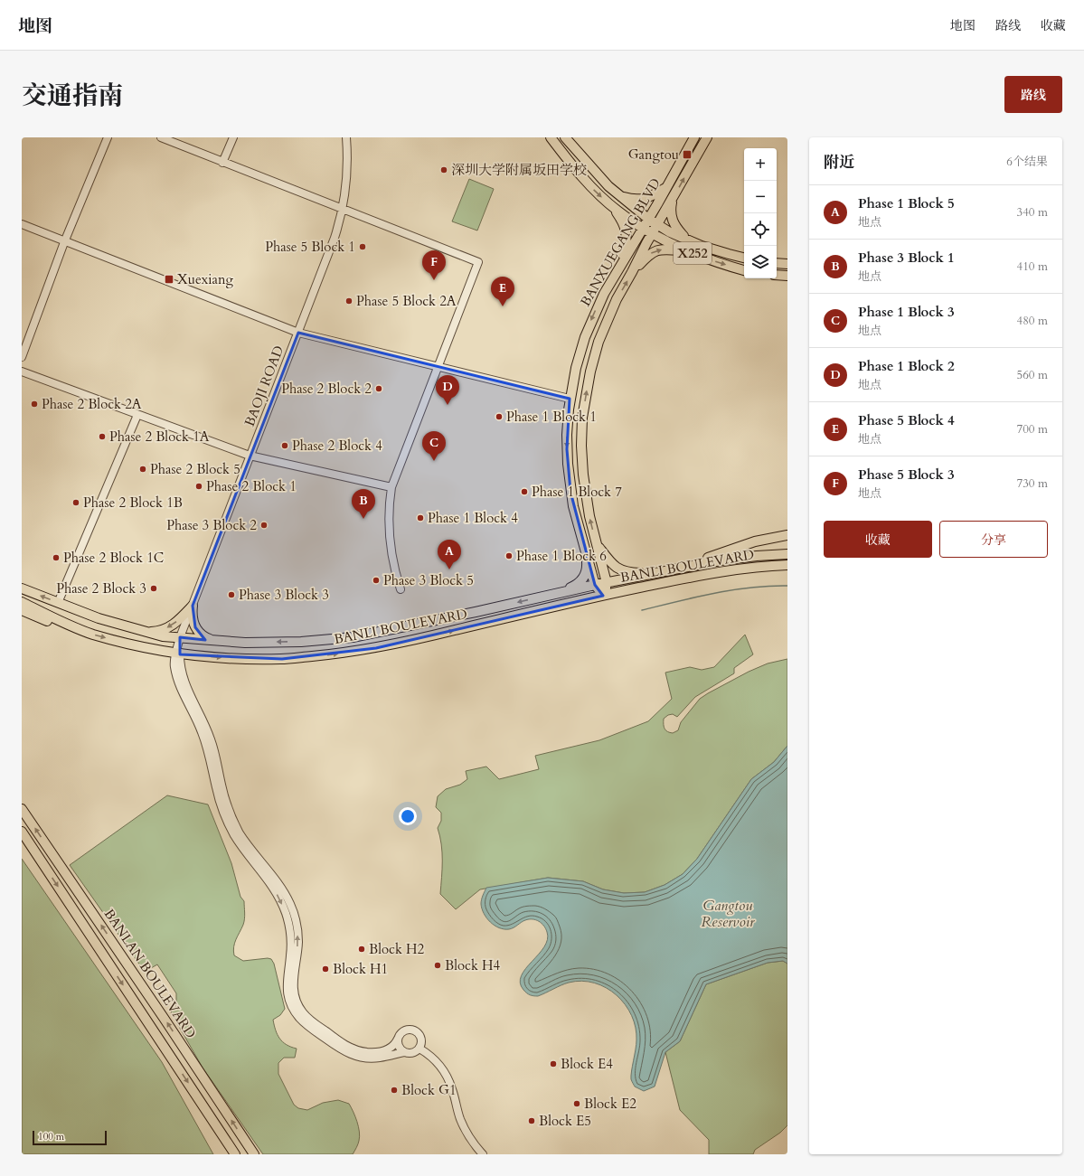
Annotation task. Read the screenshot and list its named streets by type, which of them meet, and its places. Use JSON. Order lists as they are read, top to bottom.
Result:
{
  "streets": {
    "main road": [
      "BANXUEGANG BLVD",
      "X252",
      "BANLI BOULEVARD",
      "BANLAN BOULEVARD"
    ],
    "street": ["BAOJI ROAD"]
  },
  "crossings": [
    ["BANXUEGANG BLVD", "X252"],
    ["BANXUEGANG BLVD", "BANLI BOULEVARD"],
    ["BAOJI ROAD", "BANLI BOULEVARD"]
  ],
  "water": ["Gangtou Reservoir"],
  "places": {
    "transit": ["Gangtou", "Xuexiang"],
    "other": [
      "深圳大学附属坂田学校",
      "Phase 5 Block 1",
      "Phase 5 Block 2A",
      "Phase 2 Block 2",
      "Phase 2 Block 2A",
      "Phase 1 Block 1",
      "Phase 2 Block 1A",
      "Phase 2 Block 4",
      "Phase 2 Block 5",
      "Phase 2 Block 1",
      "Phase 1 Block 7",
      "Phase 2 Block 1B",
      "Phase 1 Block 4",
      "Phase 3 Block 2",
      "Phase 1 Block 6",
      "Phase 2 Block 1C",
      "Phase 3 Block 5",
      "Phase 2 Block 3",
      "Phase 3 Block 3",
      "Block H2",
      "Block H4",
      "Block H1",
      "Block E4",
      "Block G1",
      "Block E2",
      "Block E5"
    ]
  },
  "scale_bar": "100 m",
  "page": {
    "header": "地图",
    "nav": ["地图", "路线", "收藏"],
    "title": "交通指南",
    "buttons": [
      "路线",
      ["收藏", "分享"]
    ],
    "heading": ["附近", "6个结果"],
    "map_buttons": ["+", "−"],
    "list": [
      {
        "mark": "A",
        "name": "Phase 1 Block 5",
        "note": "地点",
        "value": "340 m"
      },
      {
        "mark": "B",
        "name": "Phase 3 Block 1",
        "note": "地点",
        "value": "410 m"
      },
      {
        "mark": "C",
        "name": "Phase 1 Block 3",
        "note": "地点",
        "value": "480 m"
      },
      {
        "mark": "D",
        "name": "Phase 1 Block 2",
        "note": "地点",
        "value": "560 m"
      },
      {
        "mark": "E",
        "name": "Phase 5 Block 4",
        "note": "地点",
        "value": "700 m"
      },
      {
        "mark": "F",
        "name": "Phase 5 Block 3",
        "note": "地点",
        "value": "730 m"
      }
    ],
    "pins": [
      "F",
      "E",
      "D",
      "C",
      "B",
      "A"
    ],
    "scale": "100 m"
  }
}
